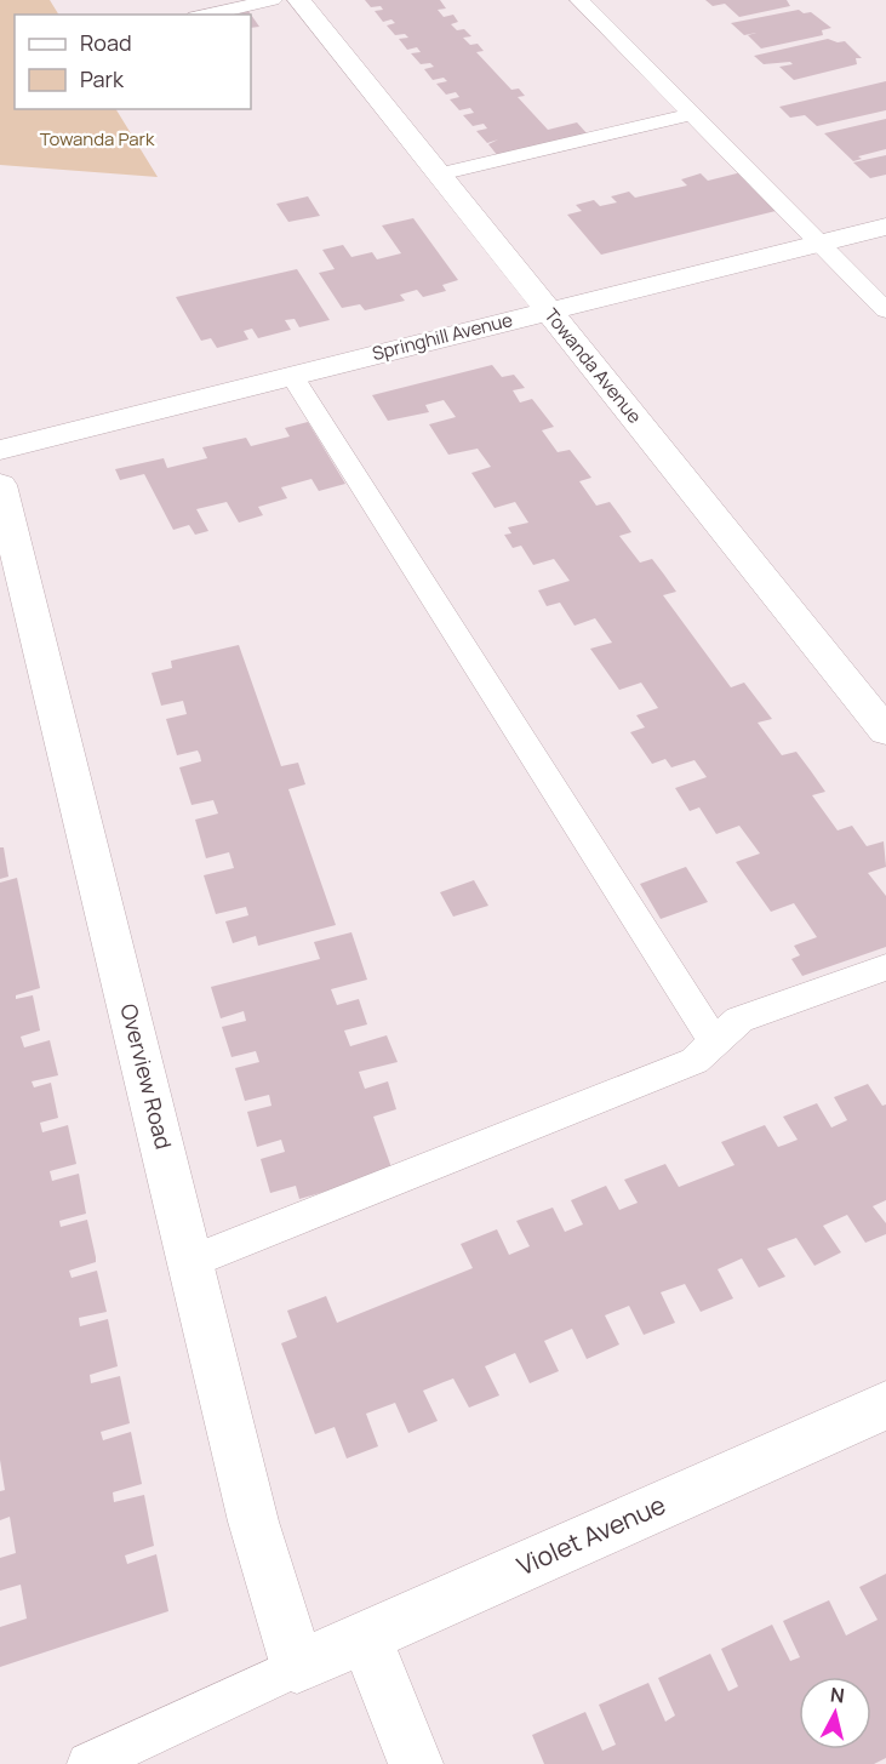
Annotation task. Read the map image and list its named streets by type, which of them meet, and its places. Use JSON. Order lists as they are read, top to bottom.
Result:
{
  "streets": {
    "street": [
      "Springhill Avenue",
      "Towanda Avenue",
      "Overview Road",
      "Violet Avenue"
    ]
  },
  "crossings": [
    ["Springhill Avenue", "Towanda Avenue"],
    ["Overview Road", "Violet Avenue"]
  ],
  "parks": ["Towanda Park"],
  "legend": ["Road", "Park"],
  "north": "top"
}
